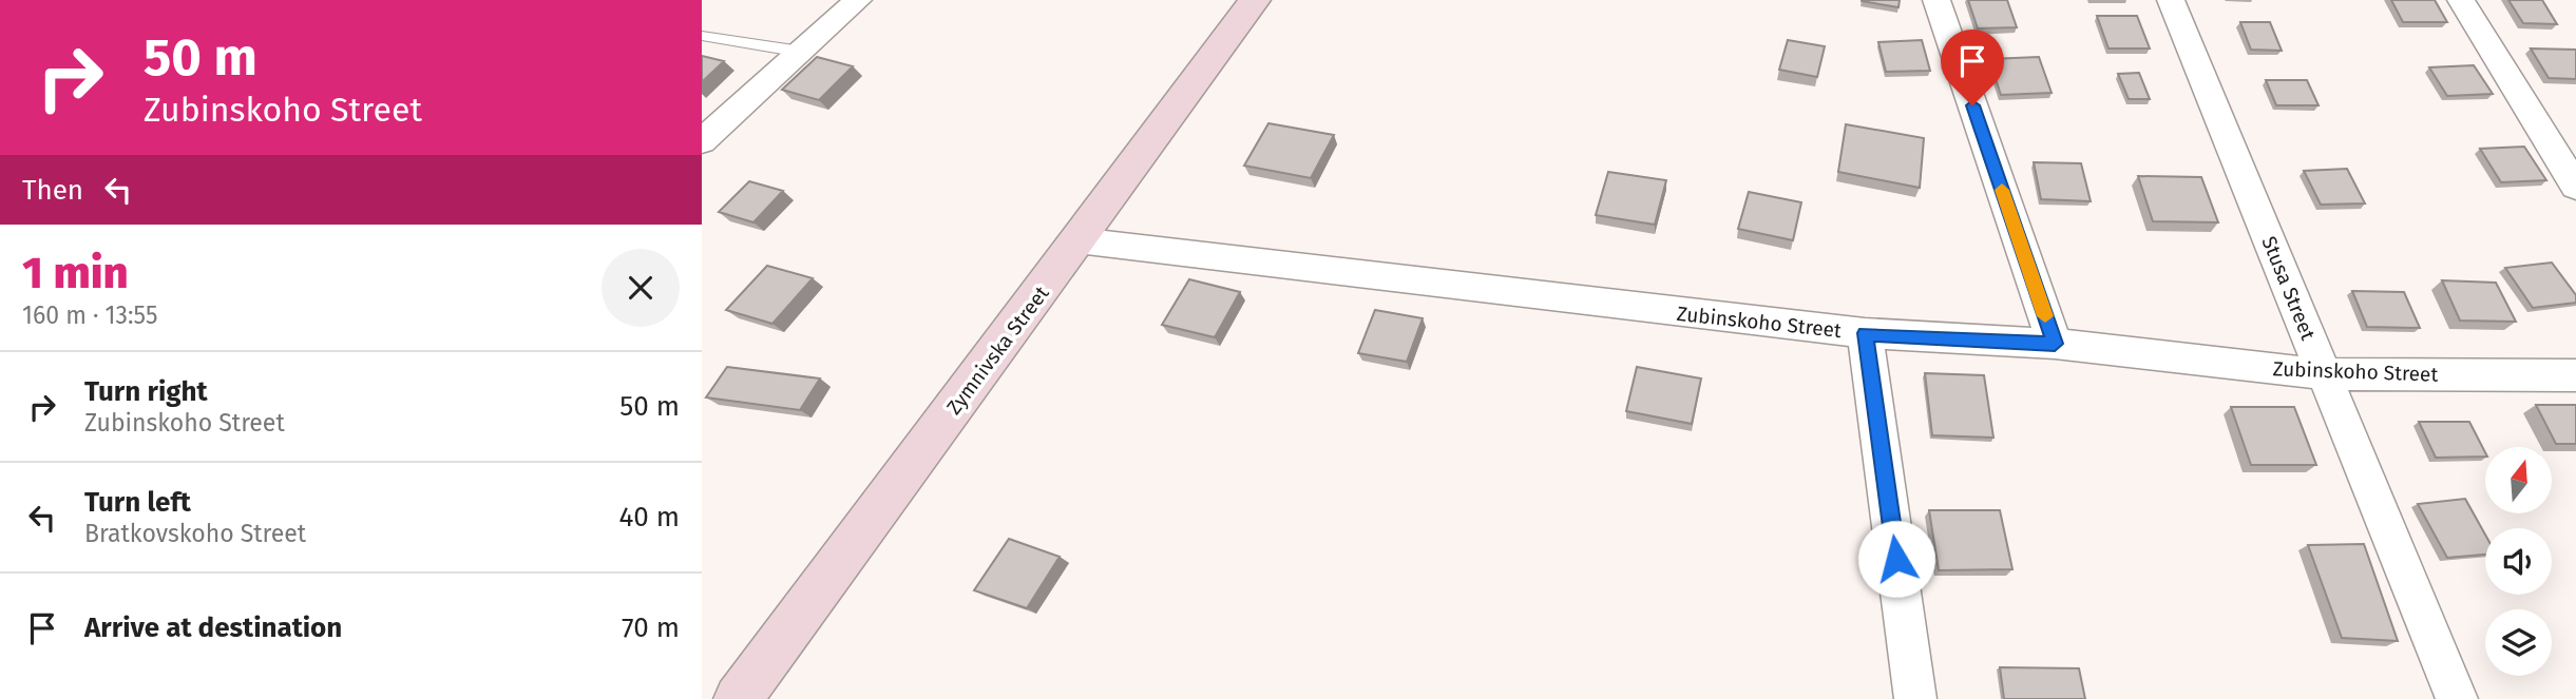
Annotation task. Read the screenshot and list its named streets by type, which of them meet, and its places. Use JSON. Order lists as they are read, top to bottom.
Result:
{
  "streets": {
    "main road": ["Zymnivska Street"],
    "street": ["Stusa Street", "Zubinskoho Street"]
  },
  "crossings": [
    ["Stusa Street", "Zubinskoho Street"],
    ["Zubinskoho Street", "Zymnivska Street"]
  ],
  "north": "top",
  "page": {
    "turn": ["50 m", "Zubinskoho Street"],
    "then": "Then",
    "heading": ["1 min", "160 m · 13:55"],
    "list": [
      {
        "name": "Turn right",
        "note": "Zubinskoho Street",
        "value": "50 m"
      },
      {
        "name": "Turn left",
        "note": "Bratkovskoho Street",
        "value": "40 m"
      },
      {
        "name": "Arrive at destination",
        "value": "70 m"
      }
    ]
  }
}
